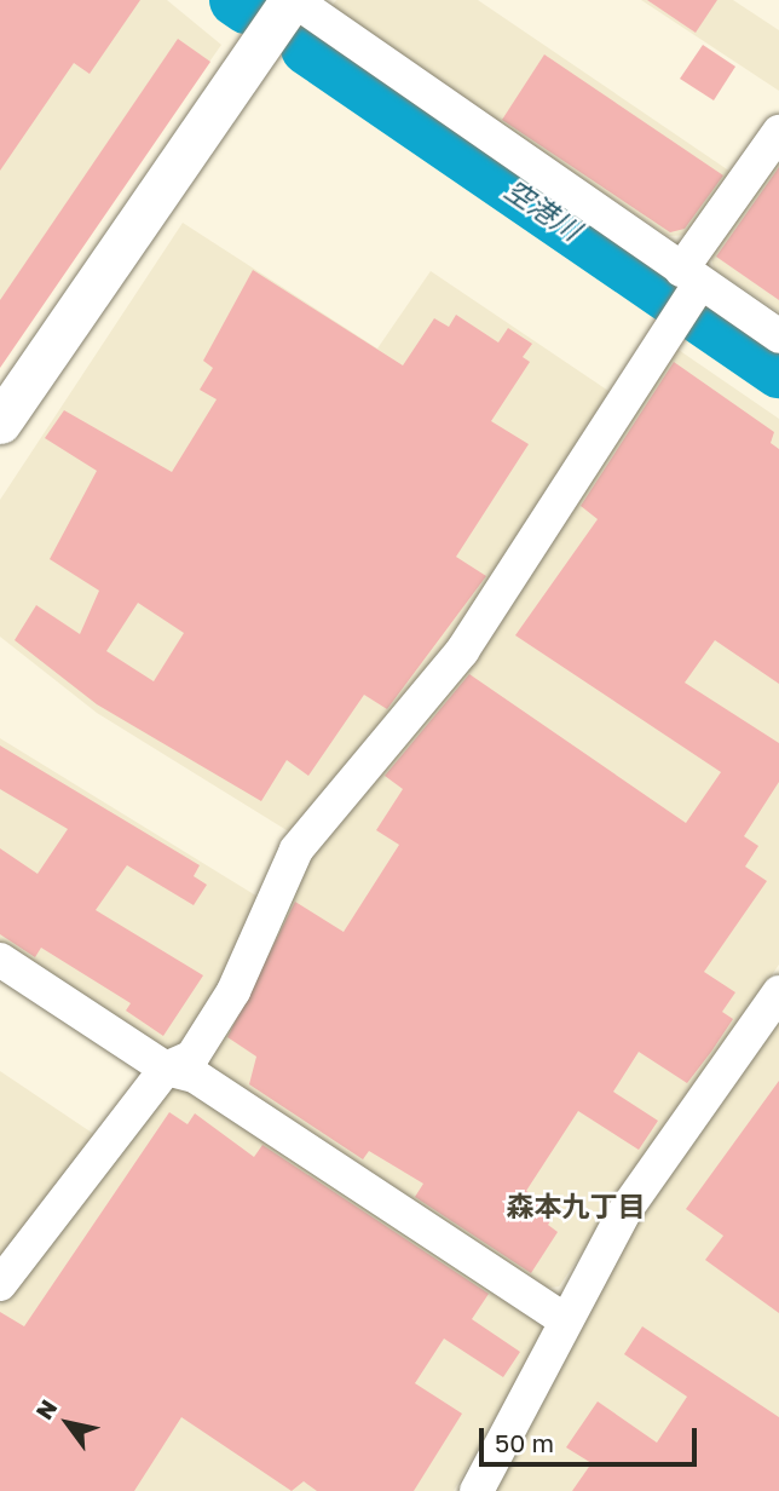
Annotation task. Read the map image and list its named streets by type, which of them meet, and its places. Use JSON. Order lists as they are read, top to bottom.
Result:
{
  "districts": ["森本九丁目"],
  "water": ["空港川"],
  "scale_bar": "50 m",
  "north": "top left"
}
